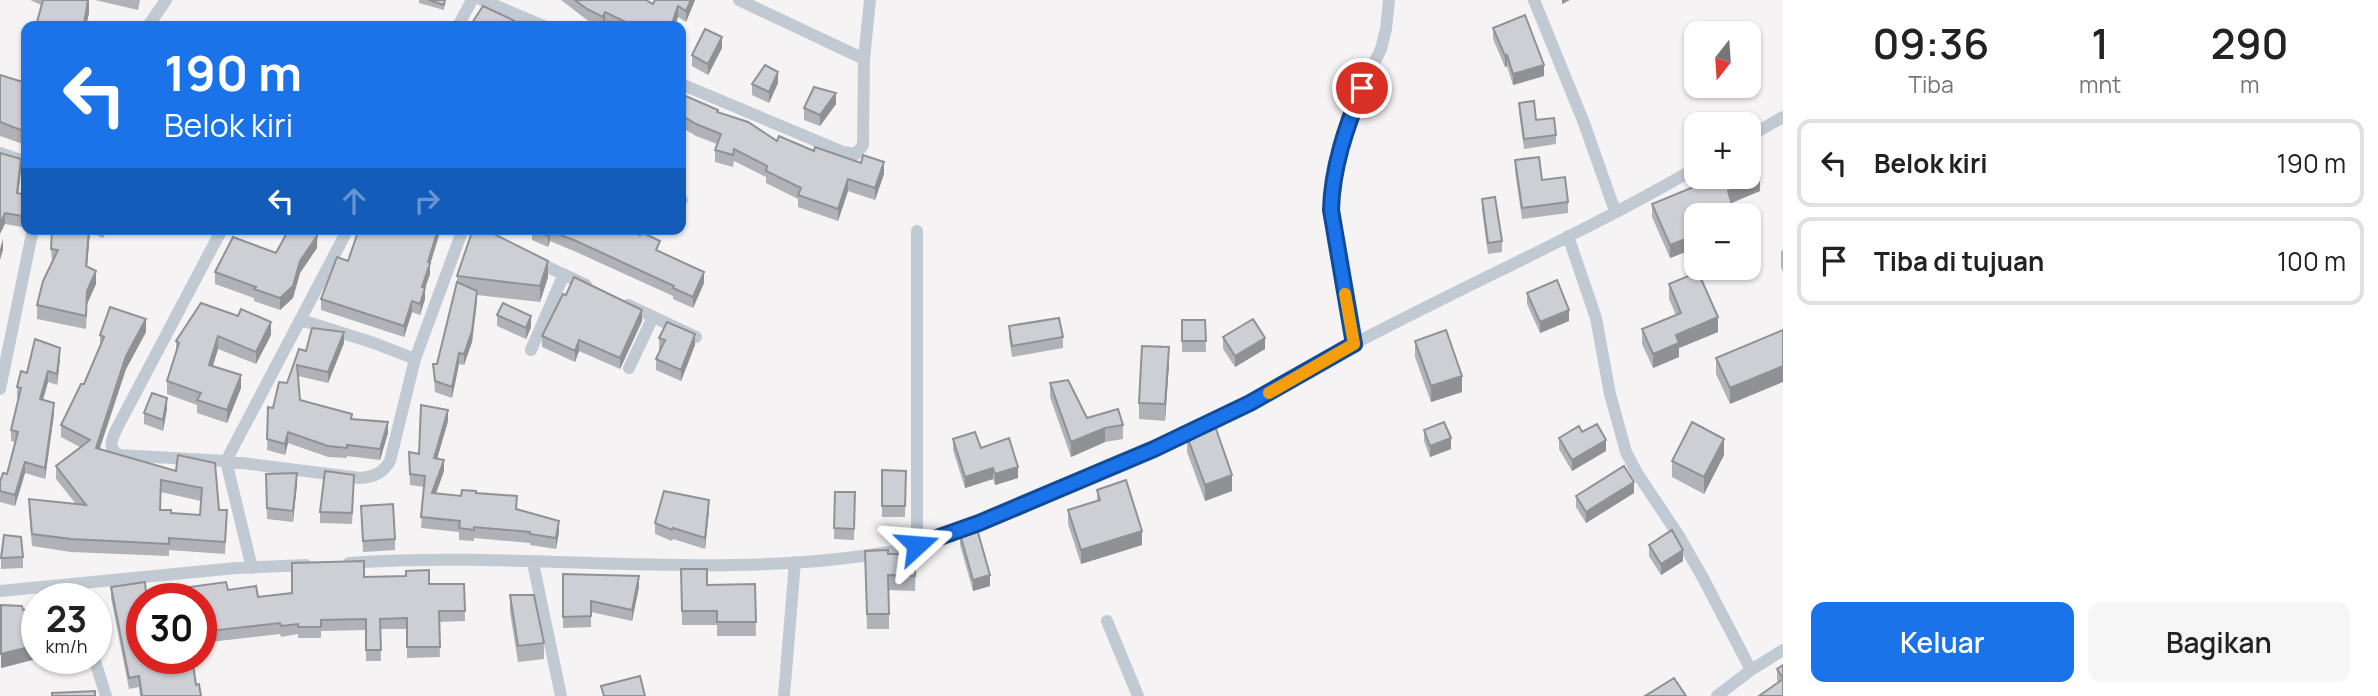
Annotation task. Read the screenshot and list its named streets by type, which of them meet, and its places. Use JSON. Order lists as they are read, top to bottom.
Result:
{
  "north": "bottom",
  "page": {
    "eta": [
      "09:36",
      "Tiba",
      "1",
      "mnt",
      "290",
      "m"
    ],
    "map_buttons": ["+", "−"],
    "turn": ["190 m", "Belok kiri"],
    "list": [
      {
        "name": "Belok kiri",
        "value": "190 m"
      },
      {
        "name": "Tiba di tujuan",
        "value": "100 m"
      }
    ],
    "speed": "23 km/h",
    "limit": "30",
    "buttons": ["Keluar", "Bagikan"]
  }
}
